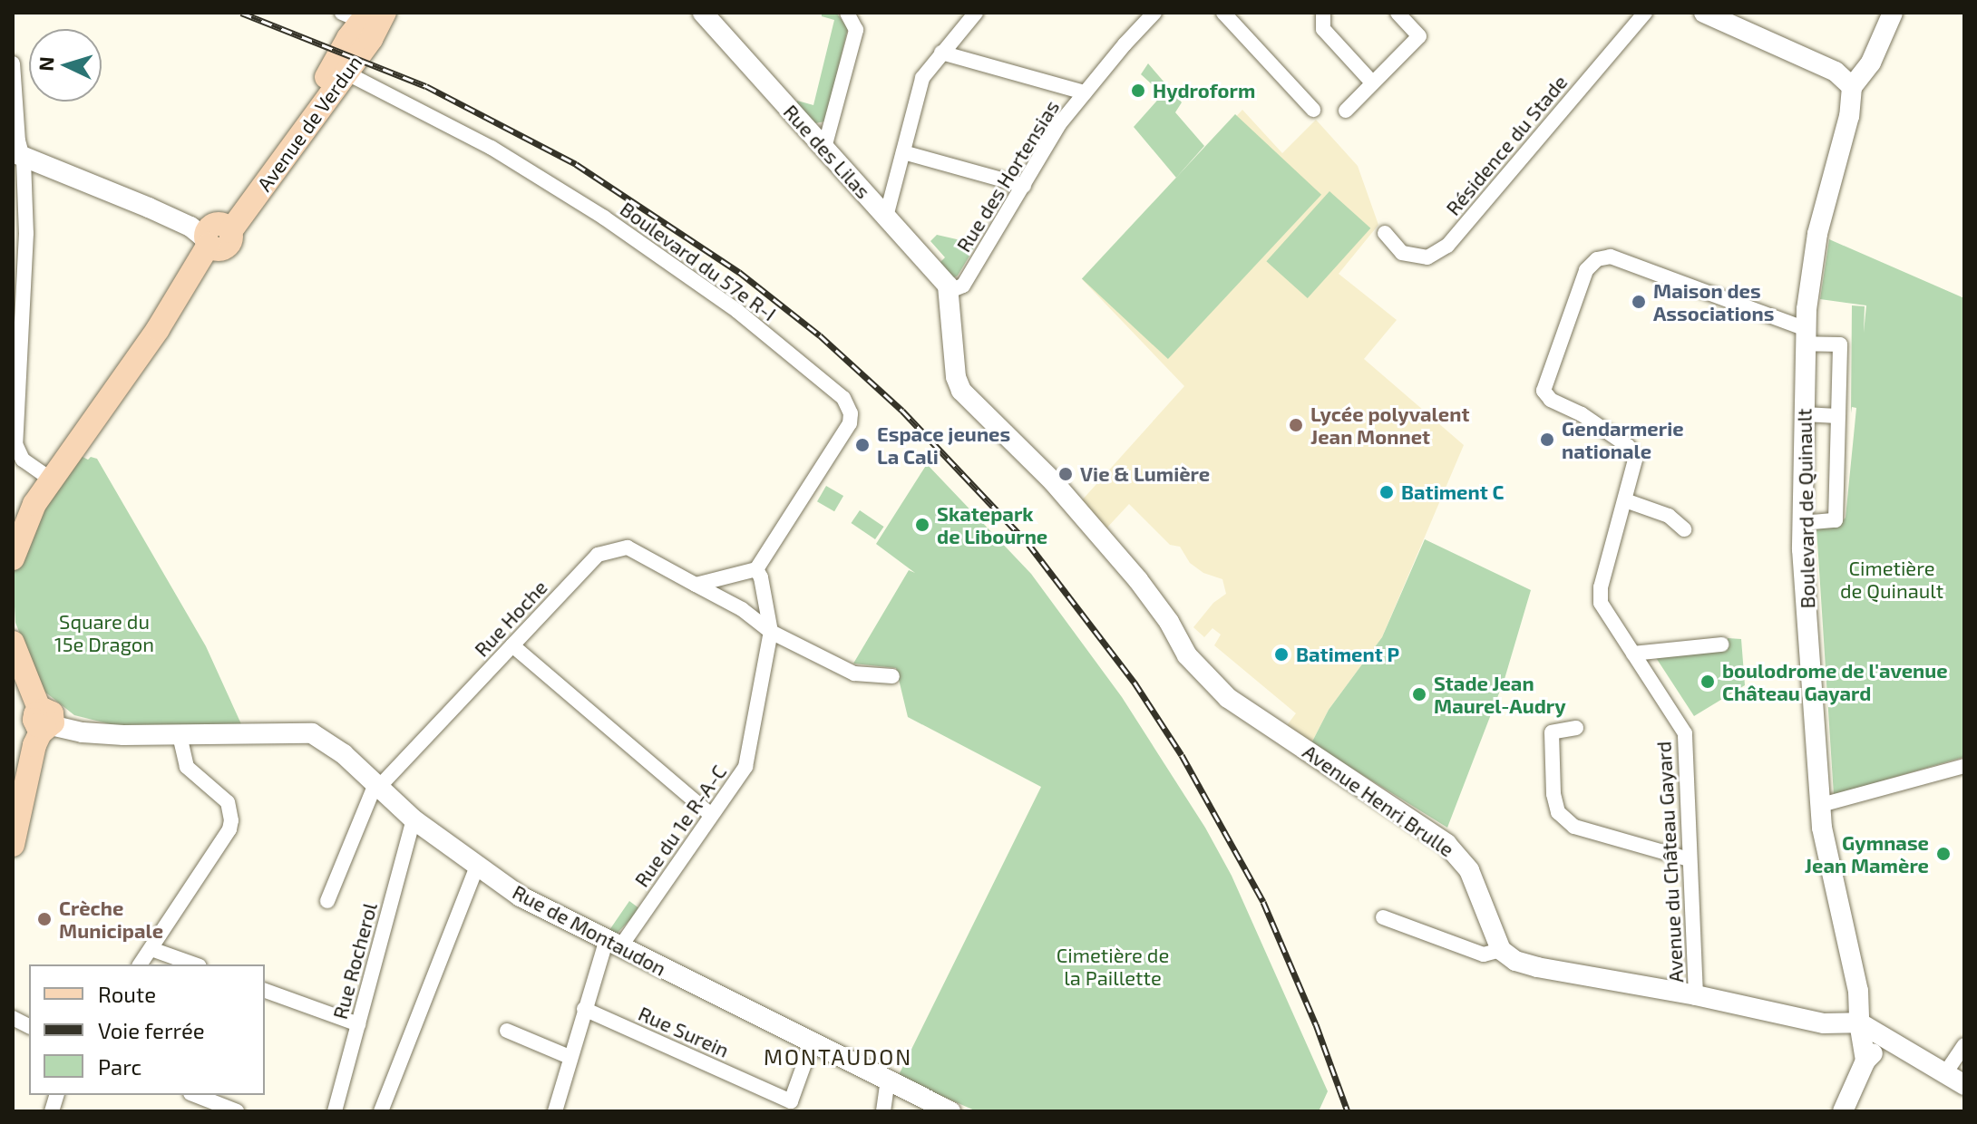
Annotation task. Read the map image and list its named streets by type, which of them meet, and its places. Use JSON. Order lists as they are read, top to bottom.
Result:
{
  "streets": {
    "main road": ["Avenue de Verdun"],
    "street": [
      "Résidence du Stade",
      "Rue des Lilas",
      "Rue des Hortensias",
      "Boulevard du 57e R-I",
      "Boulevard de Quinault",
      "Rue Hoche",
      "Avenue Henri Brulle",
      "Rue du 1e R-A-C",
      "Avenue du Château Gayard",
      "Rue de Montaudon",
      "Rue Rocherol",
      "Rue Surein"
    ]
  },
  "crossings": [
    ["Avenue de Verdun", "Boulevard du 57e R-I"],
    ["Rue des Lilas", "Rue des Hortensias"],
    ["Rue des Lilas", "Avenue Henri Brulle"],
    ["Rue des Hortensias", "Avenue Henri Brulle"],
    ["Boulevard de Quinault", "Avenue du Château Gayard"],
    ["Rue Hoche", "Rue du 1e R-A-C"],
    ["Rue Hoche", "Rue de Montaudon"],
    ["Rue du 1e R-A-C", "Rue de Montaudon"],
    ["Rue du 1e R-A-C", "Rue Surein"],
    ["Rue de Montaudon", "Rue Rocherol"],
    ["Rue de Montaudon", "Rue Surein"]
  ],
  "districts": ["MONTAUDON"],
  "parks": ["Cimetière de Quinault", "Square du 15e Dragon", "Cimetière de la Paillette"],
  "places": [
    "Hydroform",
    "Maison des Associations",
    "Lycée polyvalent Jean Monnet",
    "Gendarmerie nationale",
    "Espace jeunes La Cali",
    "Vie & Lumière",
    "Batiment C",
    "Skatepark de Libourne",
    "Batiment P",
    "boulodrome de l'avenue Château Gayard",
    "Stade Jean Maurel-Audry",
    "Gymnase Jean Mamère",
    "Crèche Municipale"
  ],
  "legend": ["Route", "Voie ferrée", "Parc"],
  "north": "left"
}
